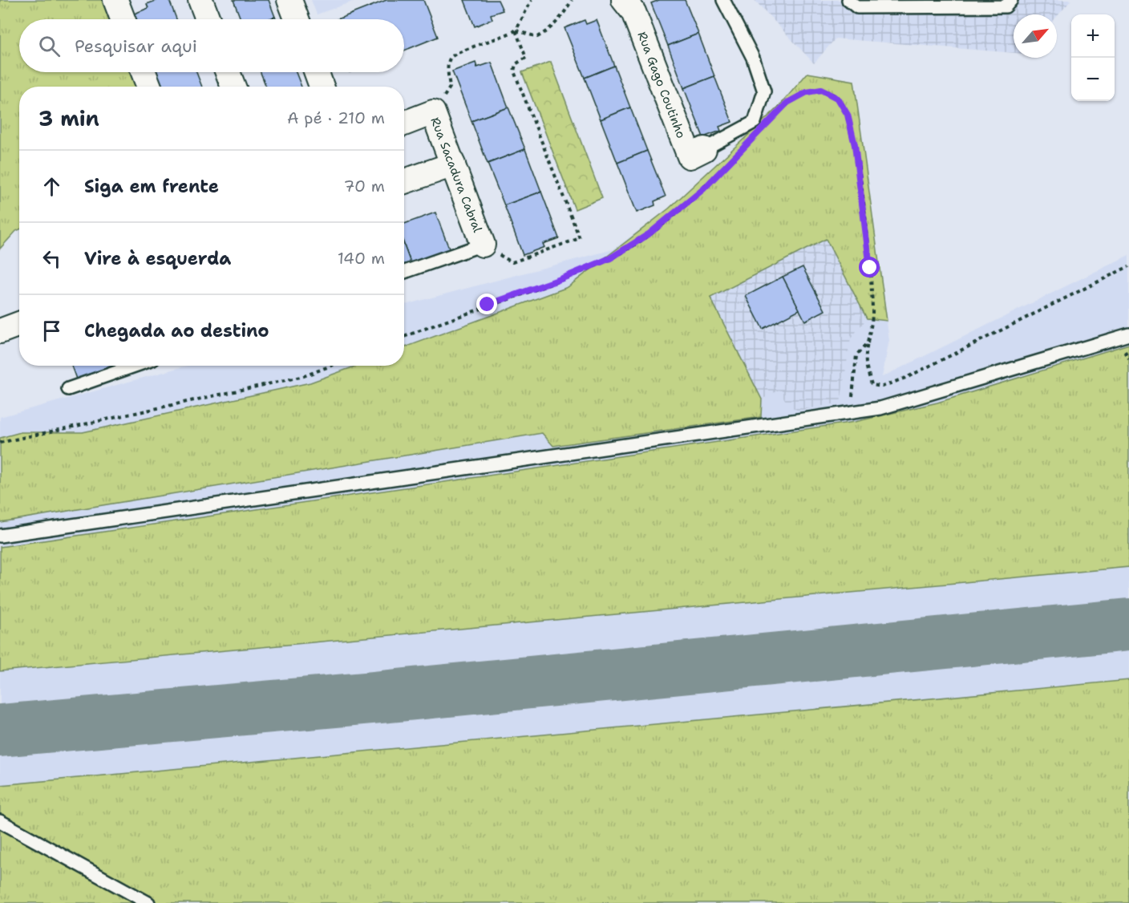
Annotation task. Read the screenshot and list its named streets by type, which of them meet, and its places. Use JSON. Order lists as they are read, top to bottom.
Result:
{
  "streets": {
    "street": ["Rua Gago Coutinho", "Rua Sacadura Cabral"]
  },
  "north": "top right",
  "page": {
    "map_buttons": ["+", "−"],
    "search": "Pesquisar aqui",
    "heading": ["3 min", "A pé · 210 m"],
    "list": [
      ["Siga em frente", "70 m"],
      ["Vire à esquerda", "140 m"],
      "Chegada ao destino"
    ]
  }
}
